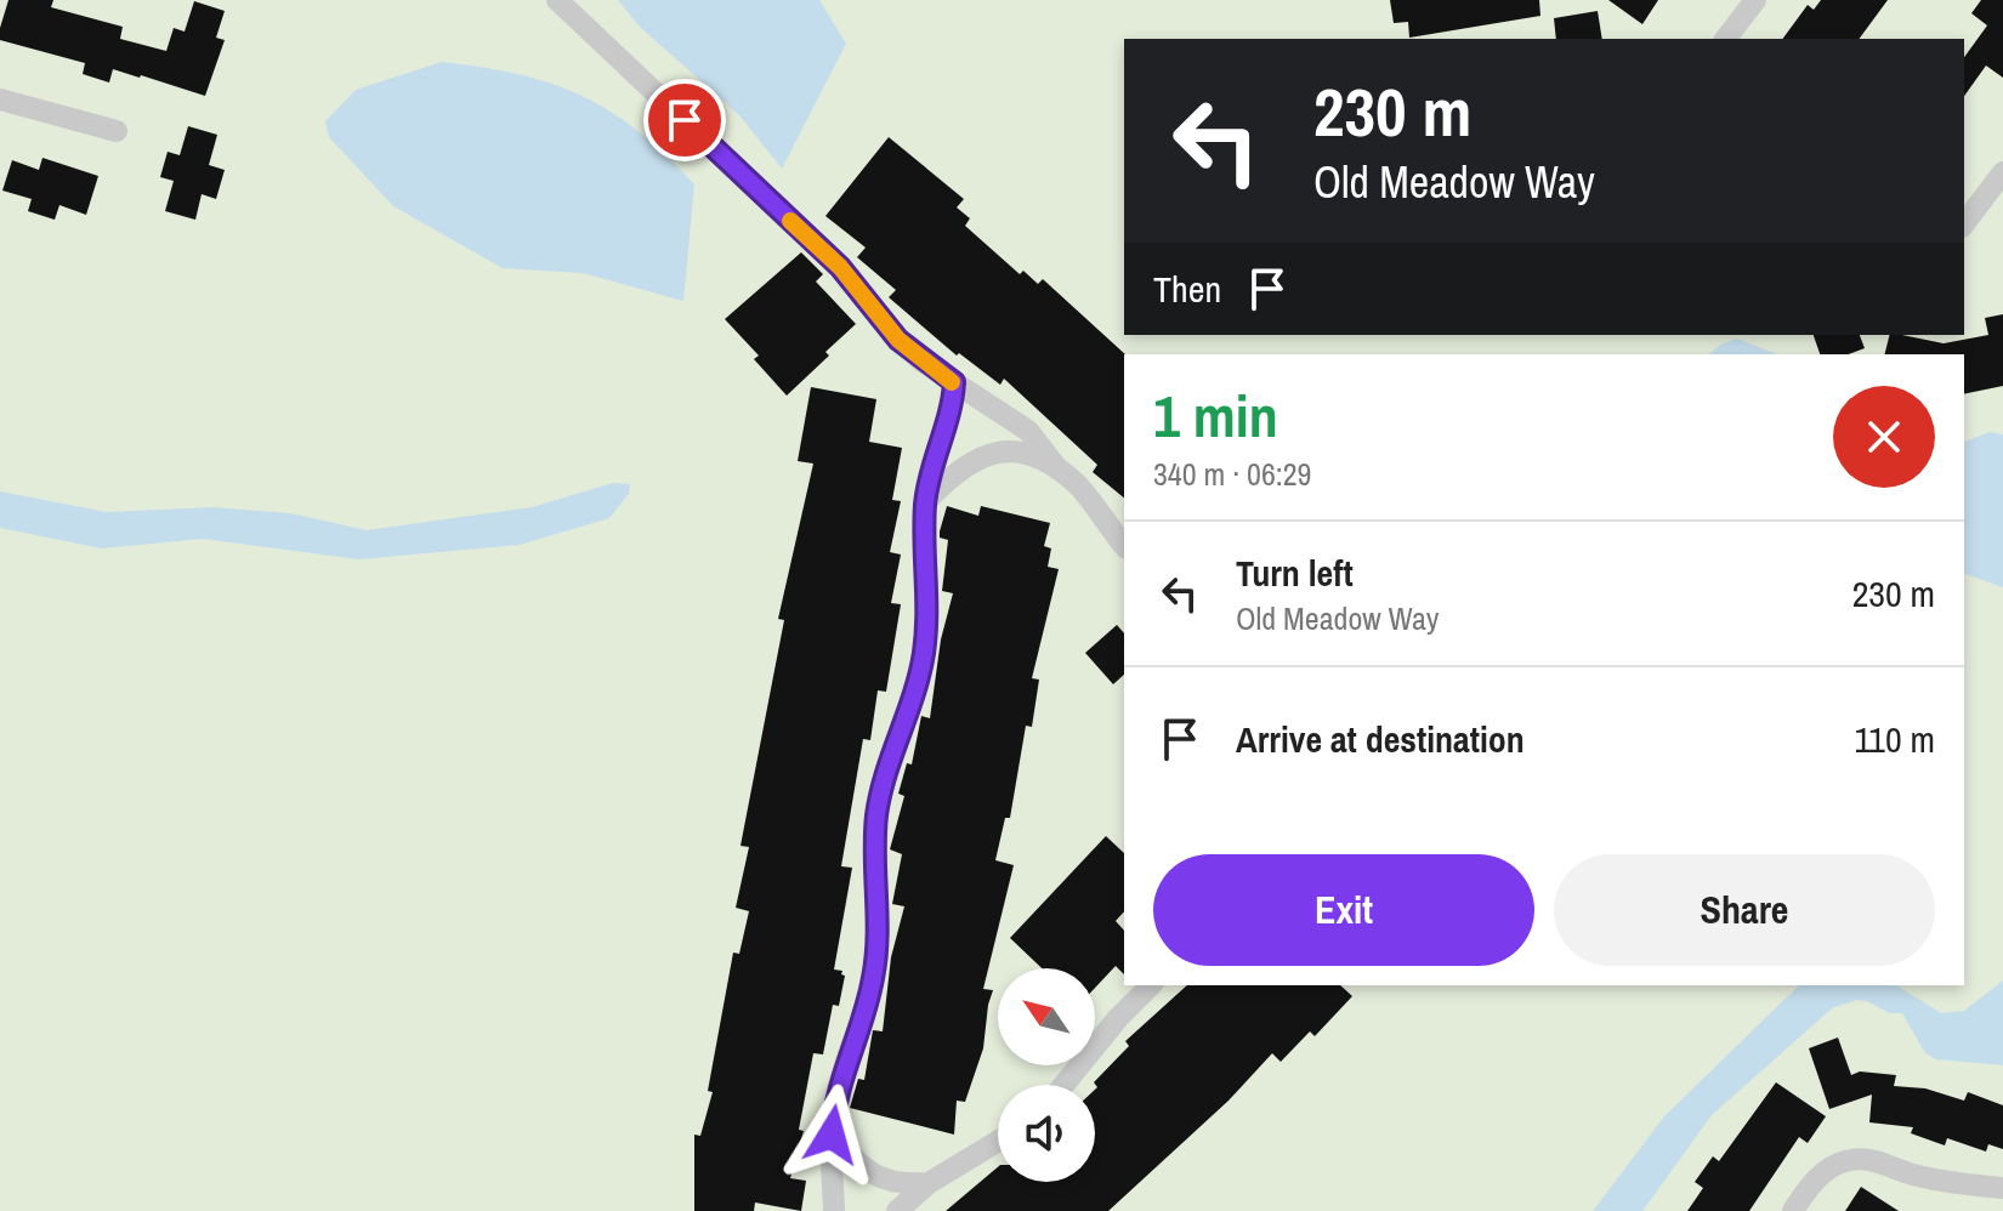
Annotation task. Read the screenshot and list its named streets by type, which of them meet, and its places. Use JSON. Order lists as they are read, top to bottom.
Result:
{
  "north": "top left",
  "page": {
    "turn": ["230 m", "Old Meadow Way"],
    "then": "Then",
    "heading": ["1 min", "340 m · 06:29"],
    "list": [
      {
        "name": "Turn left",
        "note": "Old Meadow Way",
        "value": "230 m"
      },
      {
        "name": "Arrive at destination",
        "value": "110 m"
      }
    ],
    "buttons": ["Exit", "Share"]
  }
}
